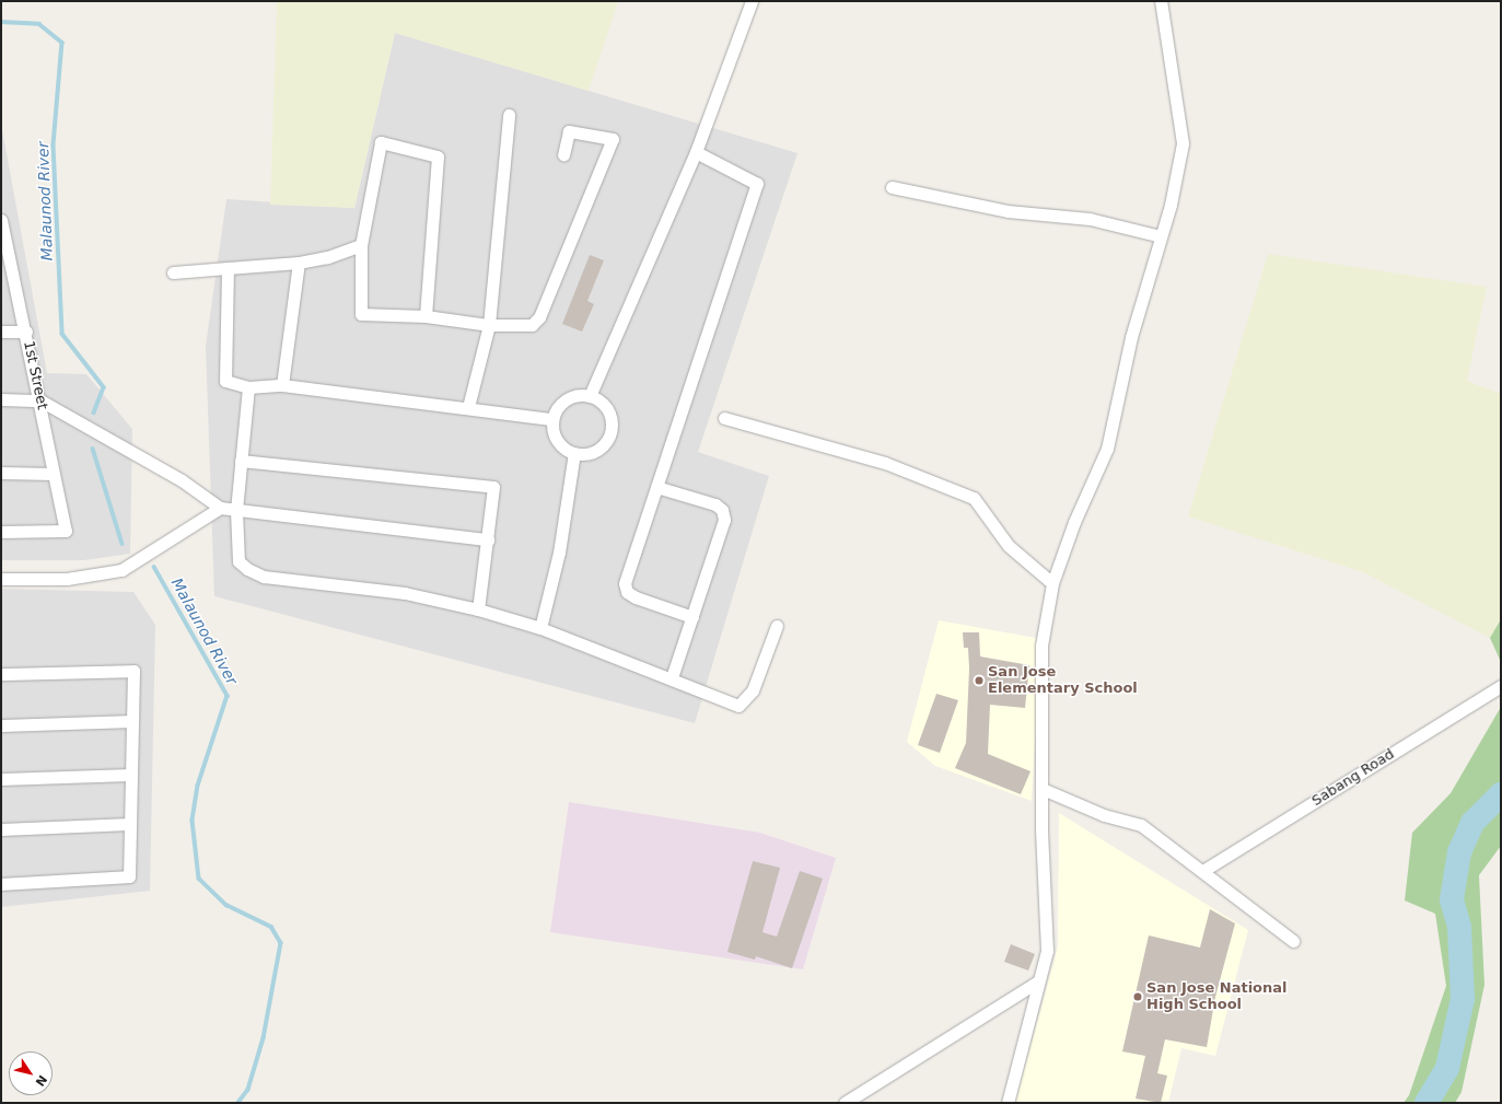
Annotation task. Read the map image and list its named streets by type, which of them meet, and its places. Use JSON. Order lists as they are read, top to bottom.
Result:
{
  "streets": {
    "street": ["1st Street", "Sabang Road"]
  },
  "water": ["Malaunod River"],
  "places": ["San Jose Elementary School", "San Jose National High School"],
  "north": "bottom right"
}
